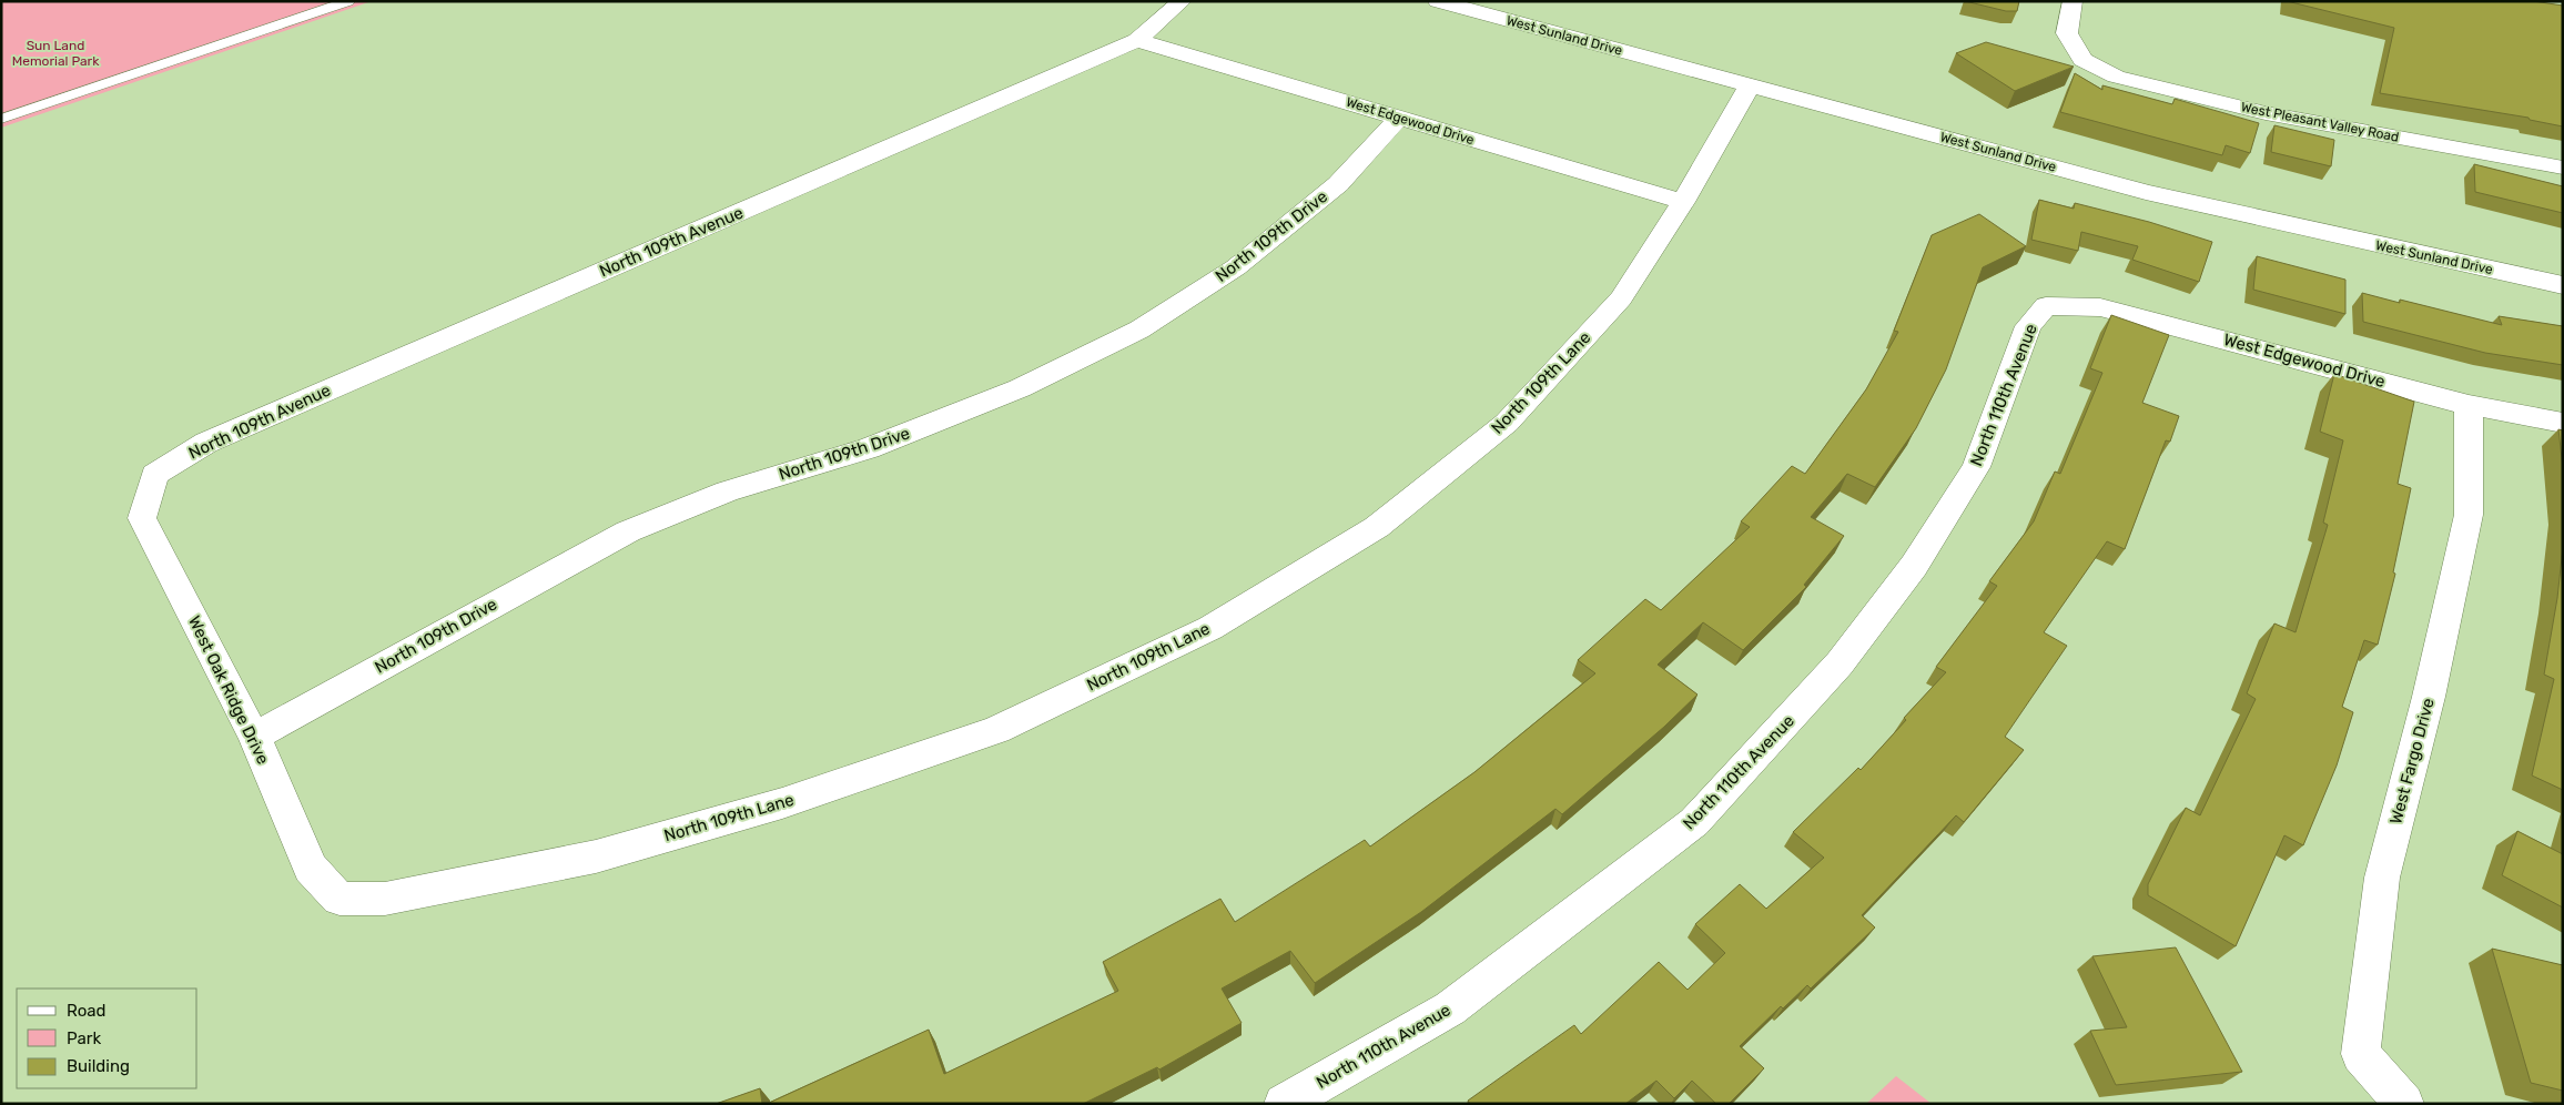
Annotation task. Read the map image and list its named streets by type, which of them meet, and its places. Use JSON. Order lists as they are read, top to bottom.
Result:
{
  "streets": {
    "street": [
      "West Sunland Drive",
      "West Edgewood Drive",
      "West Pleasant Valley Road",
      "North 109th Drive",
      "North 109th Avenue",
      "North 109th Lane",
      "North 110th Avenue",
      "West Oak Ridge Drive",
      "West Fargo Drive"
    ]
  },
  "crossings": [
    ["West Sunland Drive", "North 109th Lane"],
    ["West Edgewood Drive", "North 109th Drive"],
    ["West Edgewood Drive", "North 109th Avenue"],
    ["West Edgewood Drive", "North 109th Lane"],
    ["West Edgewood Drive", "North 110th Avenue"],
    ["West Edgewood Drive", "West Fargo Drive"],
    ["North 109th Drive", "West Oak Ridge Drive"],
    ["North 109th Avenue", "West Oak Ridge Drive"],
    ["North 109th Lane", "West Oak Ridge Drive"]
  ],
  "parks": ["Sun Land Memorial Park"],
  "legend": ["Road", "Park", "Building"]
}
